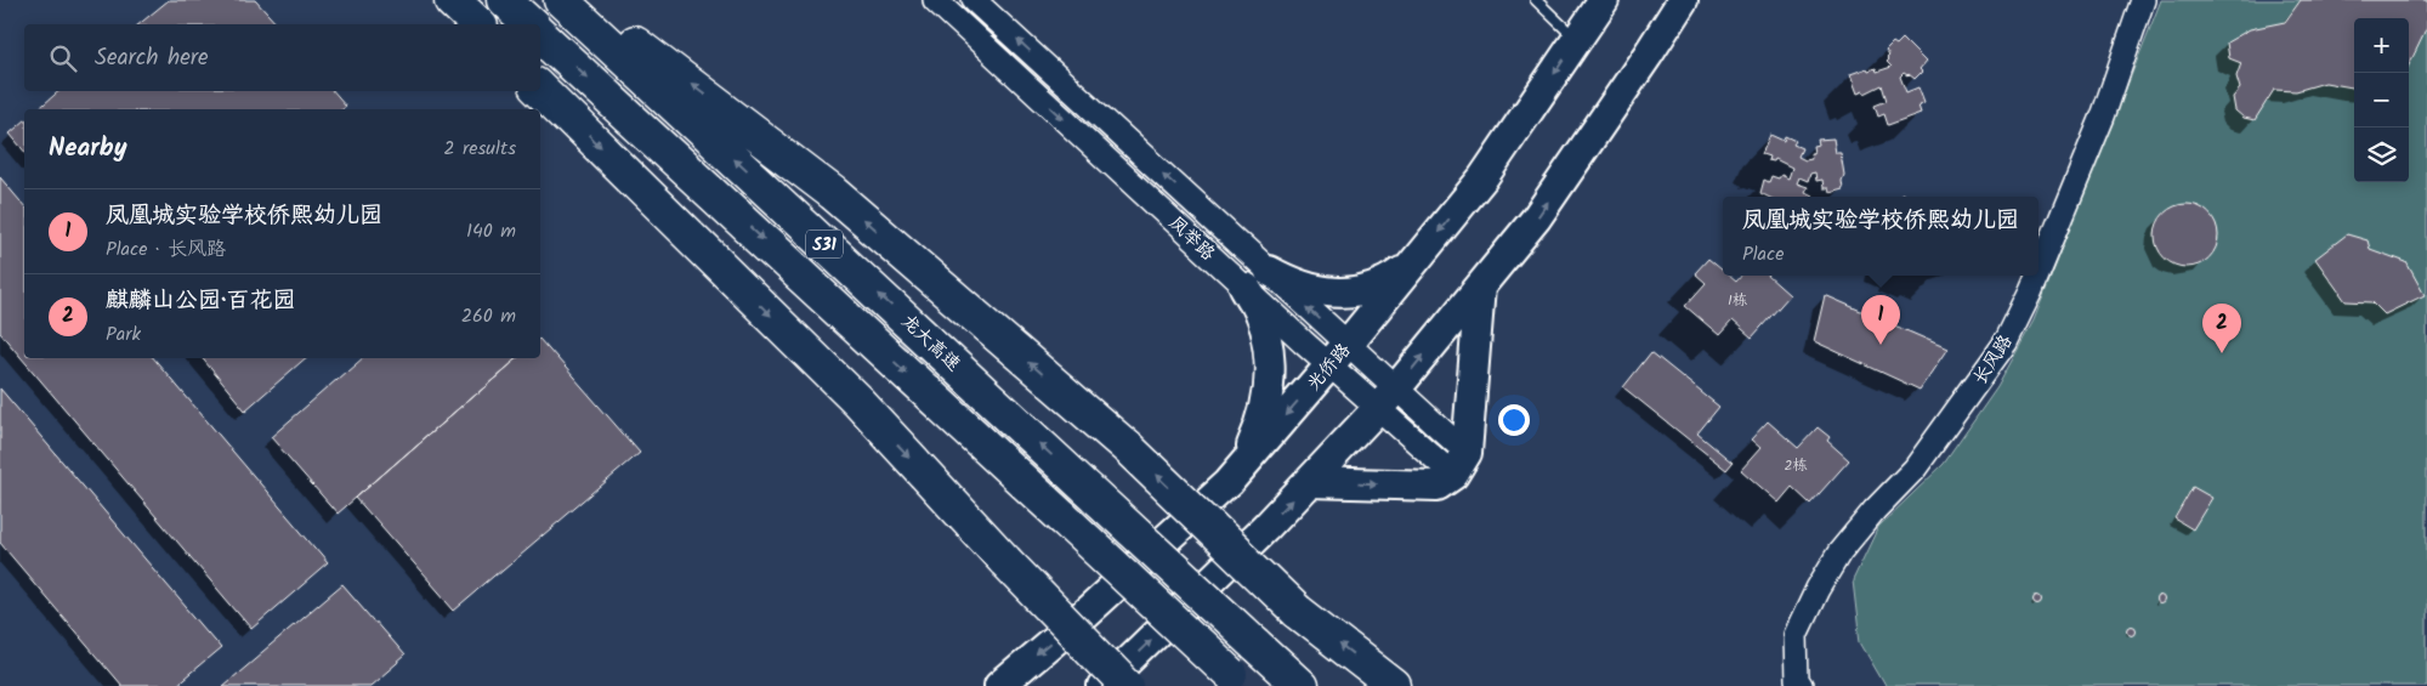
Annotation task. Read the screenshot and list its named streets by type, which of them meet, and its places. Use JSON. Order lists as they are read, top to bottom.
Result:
{
  "streets": {
    "highway": ["S31", "龙大高速"],
    "main road": ["光侨路"],
    "street": ["凤举路", "长风路"]
  },
  "crossings": [
    ["凤举路", "光侨路"]
  ],
  "house_numbers": ["1栋", "2栋"],
  "page": {
    "map_buttons": ["+", "−"],
    "search": "Search here",
    "heading": ["Nearby", "2 results"],
    "list": [
      {
        "mark": "1",
        "name": "凤凰城实验学校侨熙幼儿园",
        "note": "Place · 长风路",
        "value": "140 m"
      },
      {
        "mark": "2",
        "name": "麒麟山公园·百花园",
        "note": "Park",
        "value": "260 m"
      }
    ],
    "popup": ["凤凰城实验学校侨熙幼儿园", "Place"],
    "pins": ["1", "2"]
  }
}
